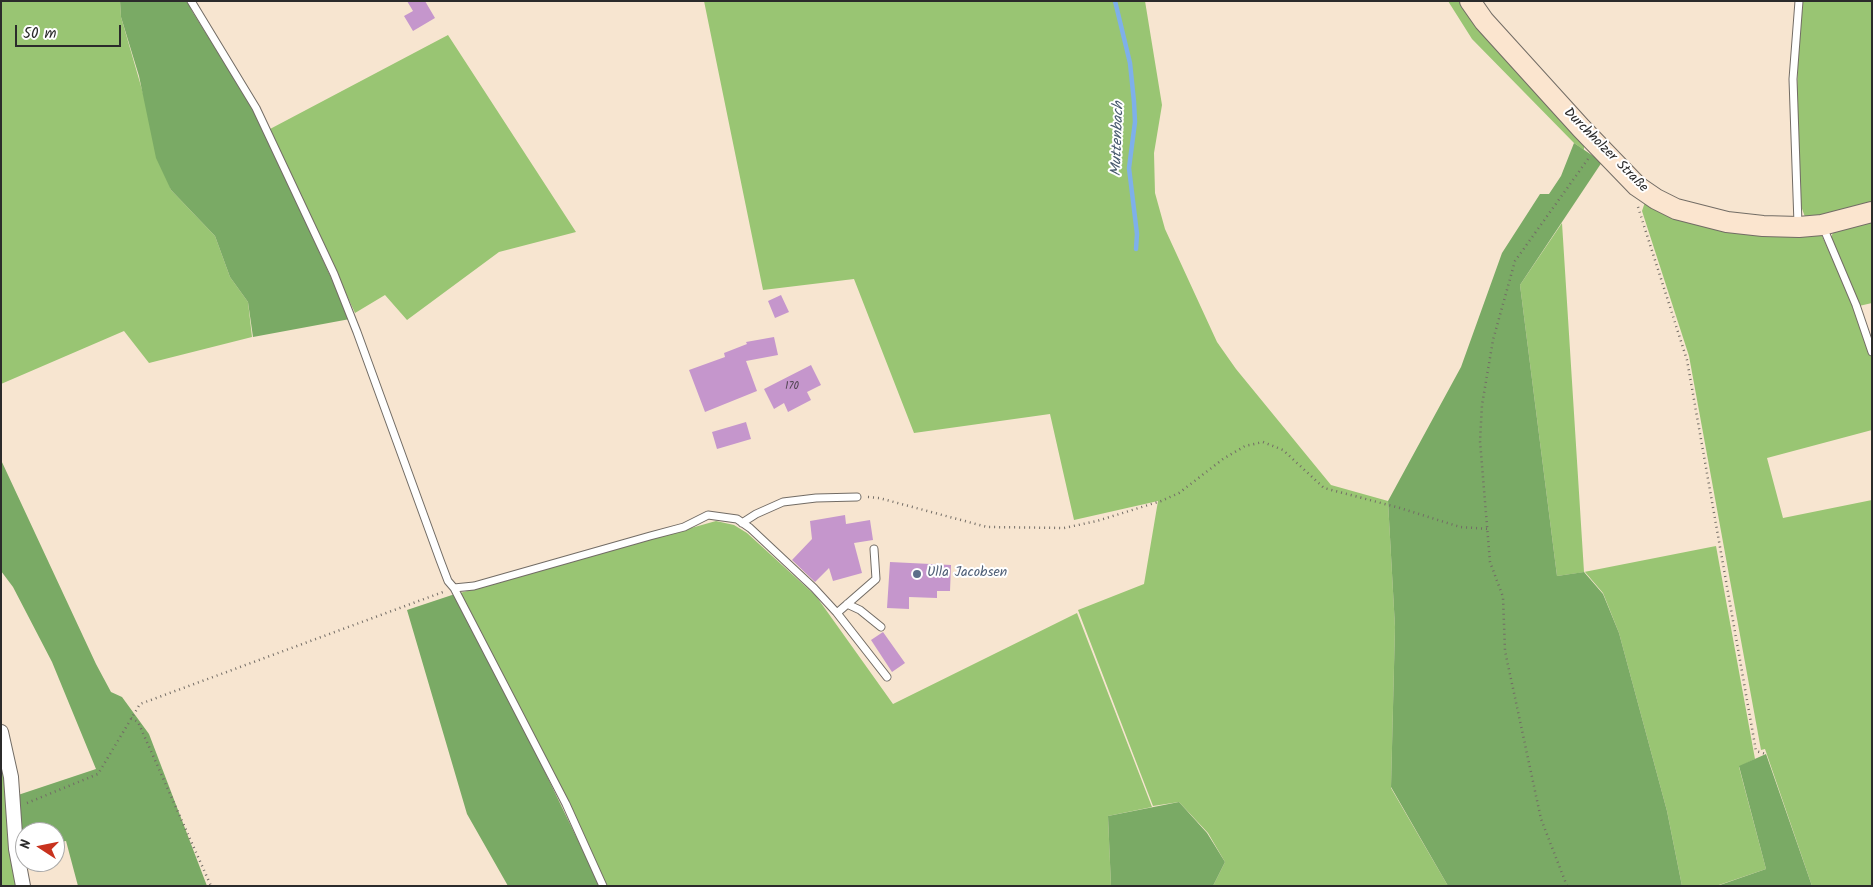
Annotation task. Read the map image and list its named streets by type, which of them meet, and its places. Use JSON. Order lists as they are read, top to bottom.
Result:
{
  "streets": {
    "main road": ["Durchholzer Straße"]
  },
  "water": ["Muttenbach"],
  "places": ["Ulla Jacobsen"],
  "house_numbers": ["170"],
  "scale_bar": "50 m",
  "north": "left"
}
